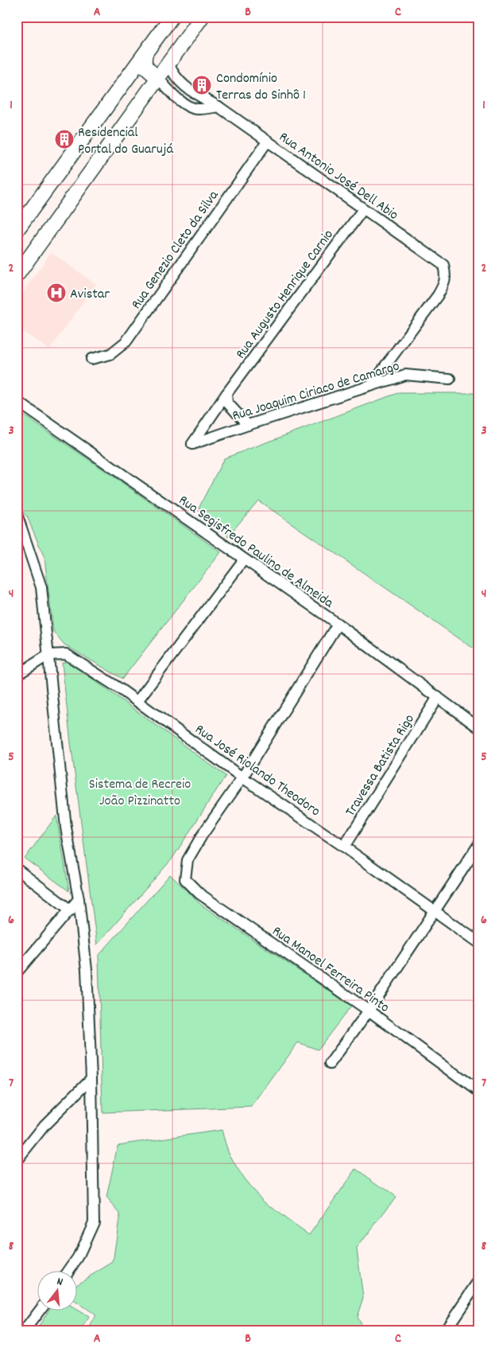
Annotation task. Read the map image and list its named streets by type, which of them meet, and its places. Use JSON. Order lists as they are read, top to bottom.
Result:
{
  "streets": {
    "street": [
      "Rua Antonio José Dell Abio",
      "Rua Genezio Cleto da Silva",
      "Rua Augusto Henrique Carnio",
      "Rua Joaquim Ciriaco de Camargo",
      "Rua Segisfredo Paulino de Almeida",
      "Travessa Batista Rigo",
      "Rua José Riolando Theodoro",
      "Rua Manoel Ferreira Pinto"
    ]
  },
  "crossings": [
    ["Rua Antonio José Dell Abio", "Rua Genezio Cleto da Silva"],
    ["Rua Antonio José Dell Abio", "Rua Augusto Henrique Carnio"],
    ["Rua Antonio José Dell Abio", "Rua Joaquim Ciriaco de Camargo"],
    ["Rua Augusto Henrique Carnio", "Rua Joaquim Ciriaco de Camargo"],
    ["Rua Segisfredo Paulino de Almeida", "Travessa Batista Rigo"],
    ["Travessa Batista Rigo", "Rua José Riolando Theodoro"],
    ["Rua José Riolando Theodoro", "Rua Manoel Ferreira Pinto"]
  ],
  "parks": ["Sistema de Recreio João Pìzzinatto"],
  "places": {
    "building": ["Condomínio Terras do Sinhô 1", "Residencial Portal do Guarujá"],
    "hospital": ["Avistar"]
  },
  "north": "top",
  "grid": {
    "columns": ["A", "B", "C"],
    "rows": [
      "1",
      "2",
      "3",
      "4",
      "5",
      "6",
      "7",
      "8"
    ]
  }
}
